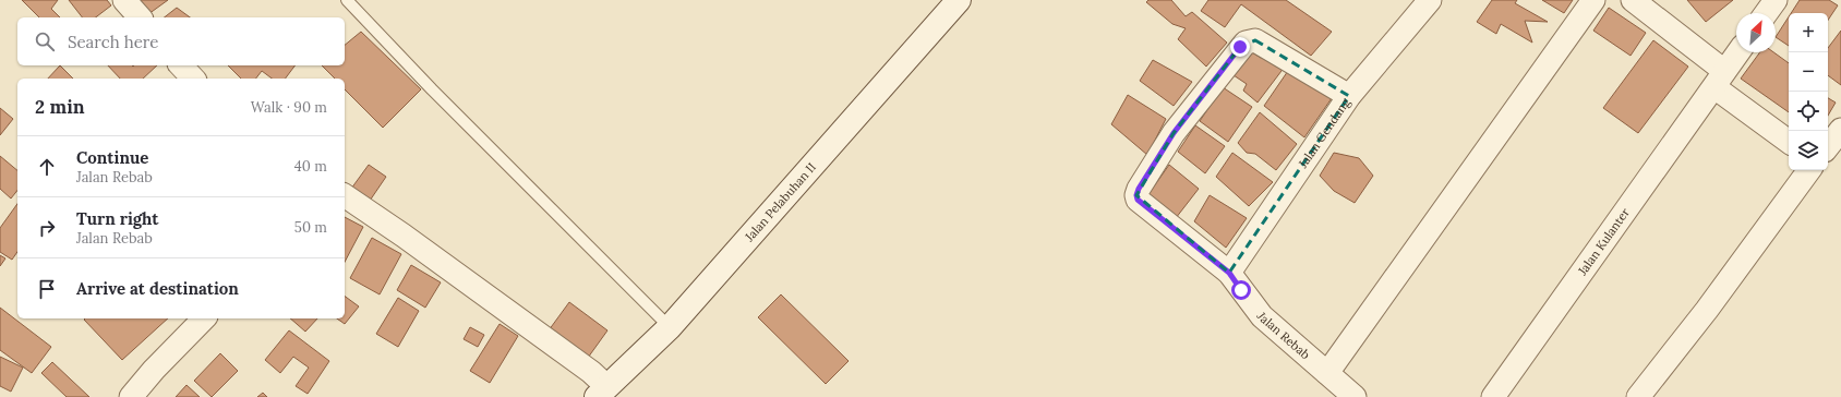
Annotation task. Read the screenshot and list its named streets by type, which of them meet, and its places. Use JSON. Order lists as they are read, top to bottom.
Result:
{
  "streets": {
    "main road": ["Jalan Pelabuhan II"],
    "street": ["Jalan Gendang", "Jalan Kulanter", "Jalan Rebab"]
  },
  "crossings": [
    ["Jalan Gendang", "Jalan Rebab"]
  ],
  "north": "top right",
  "page": {
    "map_buttons": ["+", "−"],
    "search": "Search here",
    "heading": ["2 min", "Walk · 90 m"],
    "list": [
      ["Continue", "Jalan Rebab", "40 m"],
      ["Turn right", "Jalan Rebab", "50 m"],
      "Arrive at destination"
    ]
  }
}
